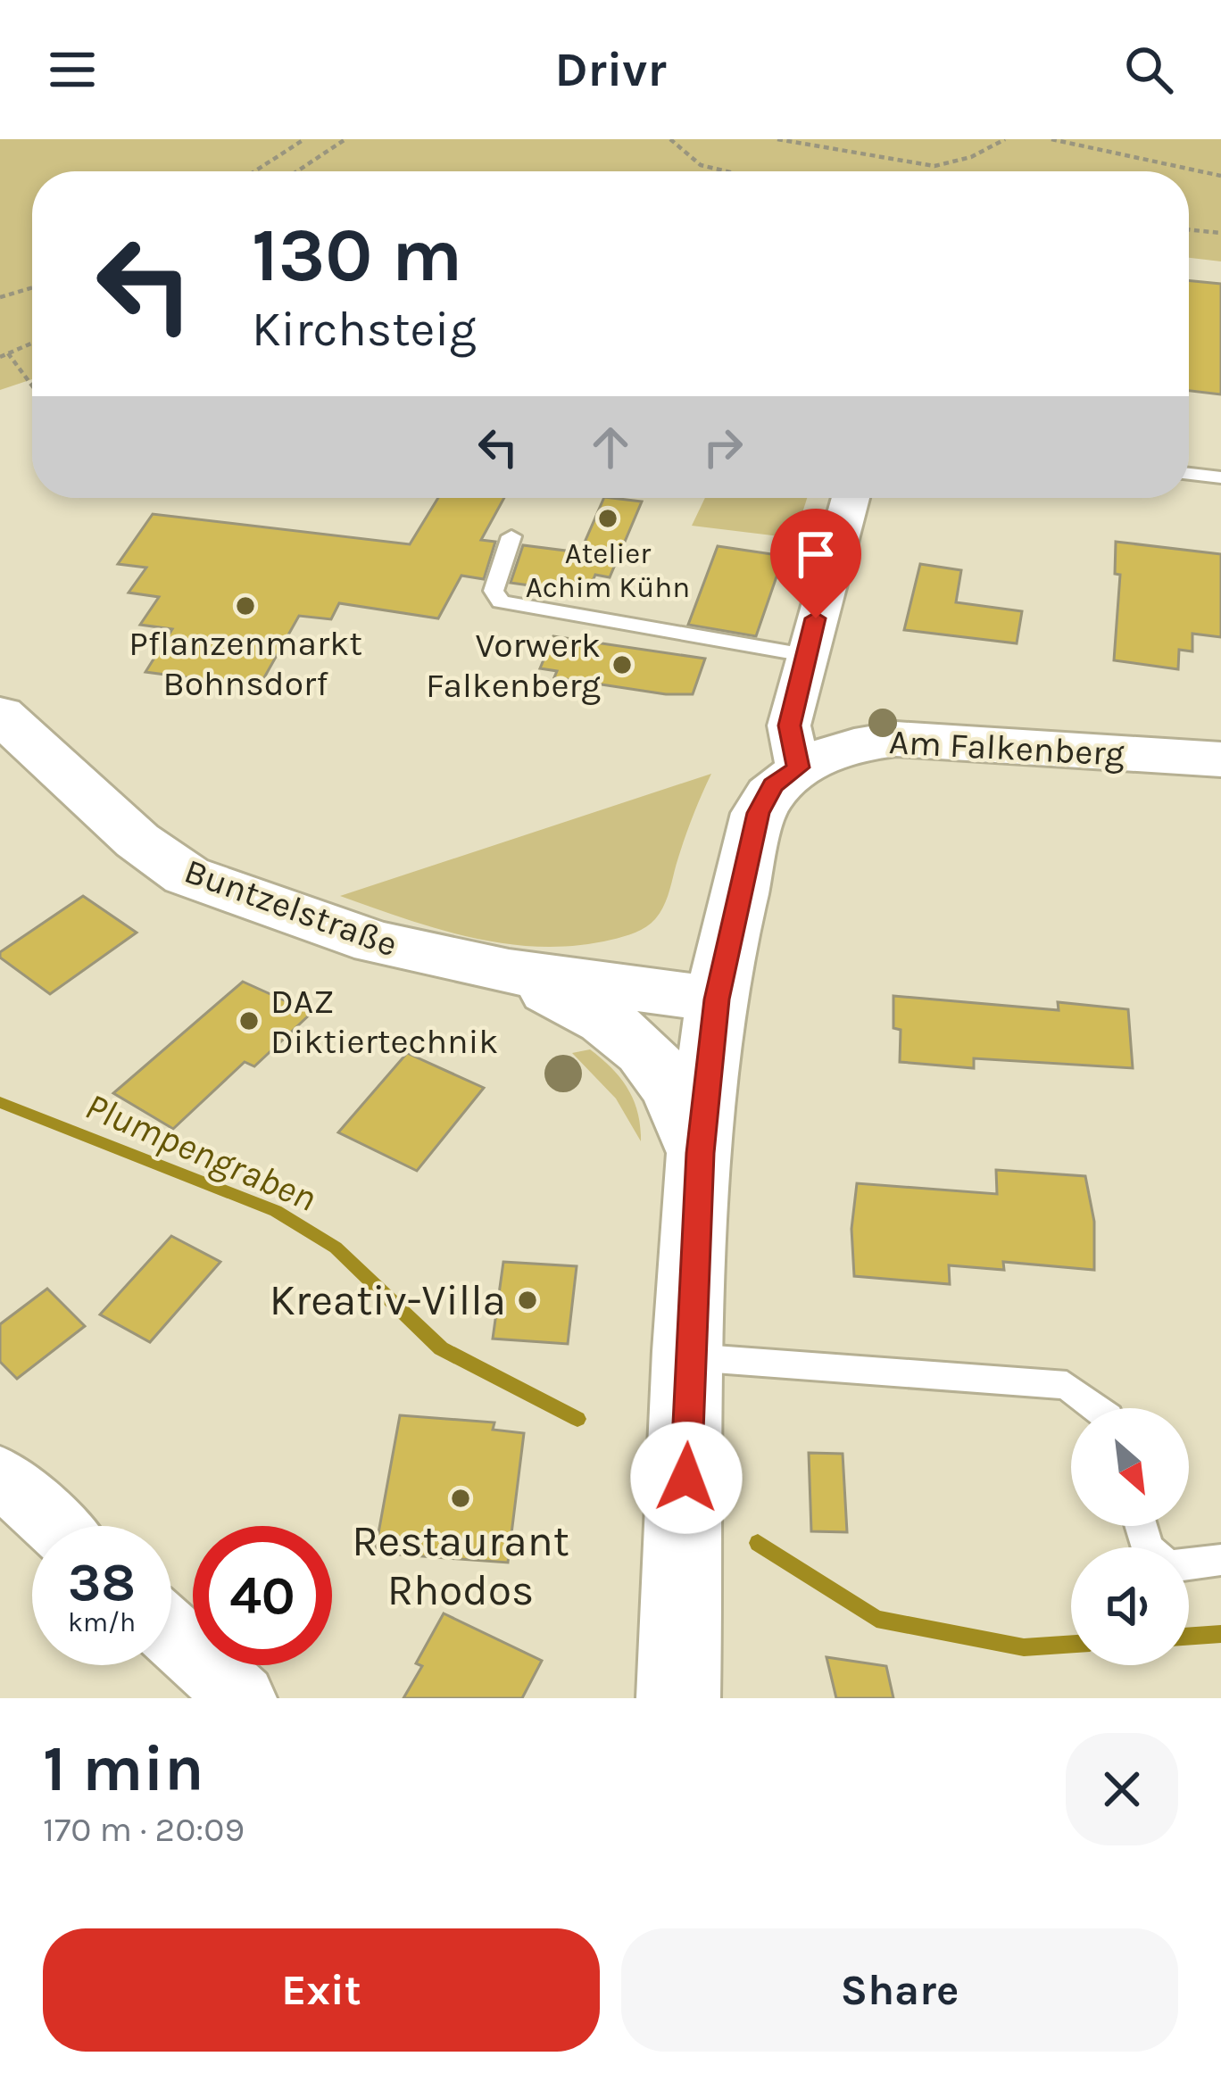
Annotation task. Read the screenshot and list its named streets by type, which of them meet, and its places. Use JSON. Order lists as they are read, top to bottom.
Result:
{
  "streets": {
    "street": ["Am Falkenberg", "Buntzelstraße"]
  },
  "water": ["Plumpengraben"],
  "places": [
    "Atelier Achim Kühn",
    "Pflanzenmarkt Bohnsdorf",
    "Vorwerk Falkenberg",
    "DAZ Diktiertechnik",
    "Kreativ-Villa",
    "Restaurant Rhodos"
  ],
  "north": "bottom right",
  "page": {
    "header": "Drivr",
    "turn": ["130 m", "Kirchsteig"],
    "speed": "38 km/h",
    "limit": "40",
    "heading": ["1 min", "170 m · 20:09"],
    "buttons": ["Exit", "Share"]
  }
}
